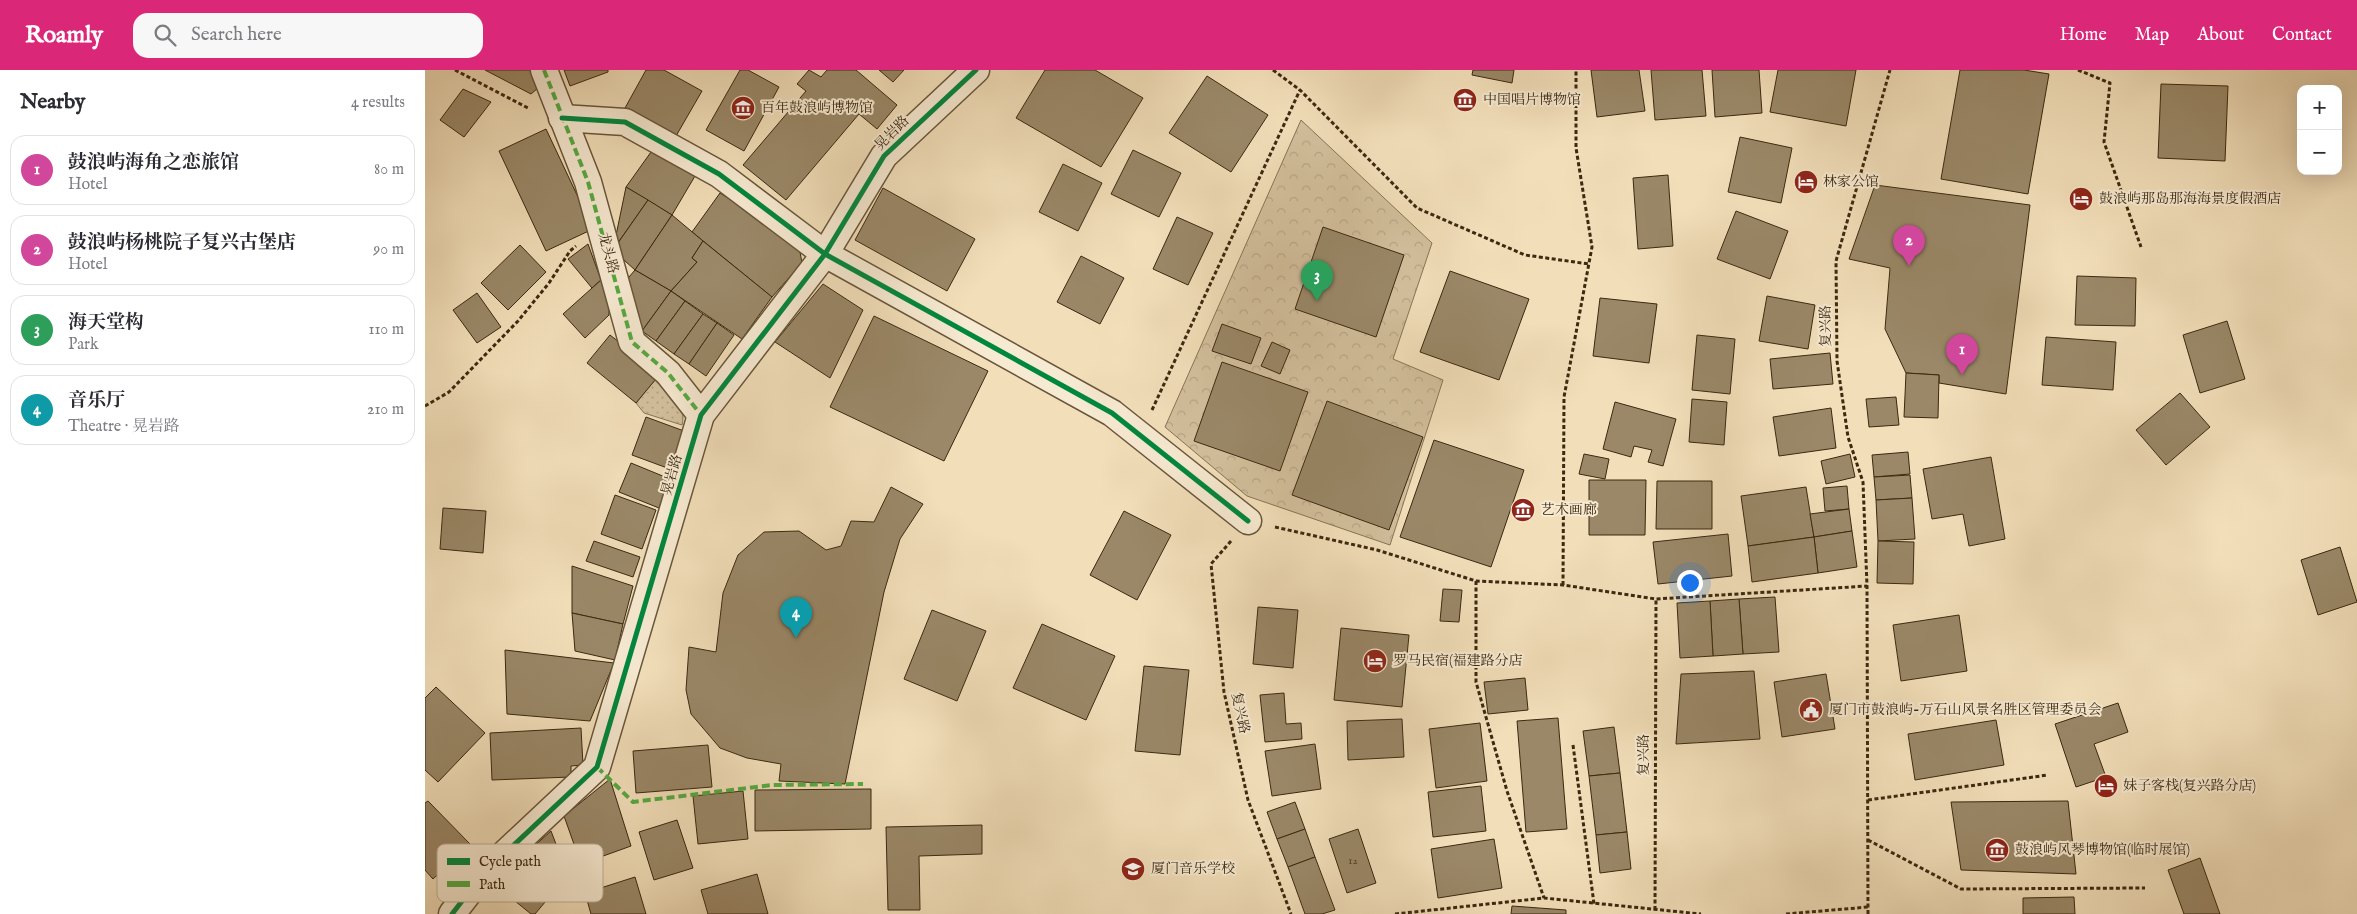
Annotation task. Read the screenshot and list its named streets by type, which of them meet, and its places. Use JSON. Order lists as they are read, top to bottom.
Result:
{
  "streets": {
    "street": ["晃岩路", "龙头路"],
    "path": ["复兴路"]
  },
  "crossings": [
    ["晃岩路", "龙头路"]
  ],
  "places": {
    "museum": [
      "中国唱片博物馆",
      "百年鼓浪屿博物馆",
      "艺术画廊",
      "鼓浪屿风琴博物馆(临时展馆)"
    ],
    "hotel": [
      "林家公馆",
      "鼓浪屿那岛那海海景度假酒店",
      "罗马民宿(福建路分店",
      "妹子客栈(复兴路分店)"
    ],
    "public building": ["厦门市鼓浪屿-万石山风景名胜区管理委员会"],
    "school or university": ["厦门音乐学校"]
  },
  "house_numbers": ["12"],
  "legend": ["Cycle path", "Path"],
  "page": {
    "header": "Roamly",
    "search": "Search here",
    "nav": [
      "Home",
      "Map",
      "About",
      "Contact"
    ],
    "heading": ["Nearby", "4 results"],
    "map_buttons": ["+", "−"],
    "list": [
      {
        "mark": "1",
        "name": "鼓浪屿海角之恋旅馆",
        "note": "Hotel",
        "value": "80 m"
      },
      {
        "mark": "2",
        "name": "鼓浪屿杨桃院子复兴古堡店",
        "note": "Hotel",
        "value": "90 m"
      },
      {
        "mark": "3",
        "name": "海天堂构",
        "note": "Park",
        "value": "110 m"
      },
      {
        "mark": "4",
        "name": "音乐厅",
        "note": "Theatre · 晃岩路",
        "value": "210 m"
      }
    ],
    "pins": [
      "2",
      "3",
      "1",
      "4"
    ]
  }
}
